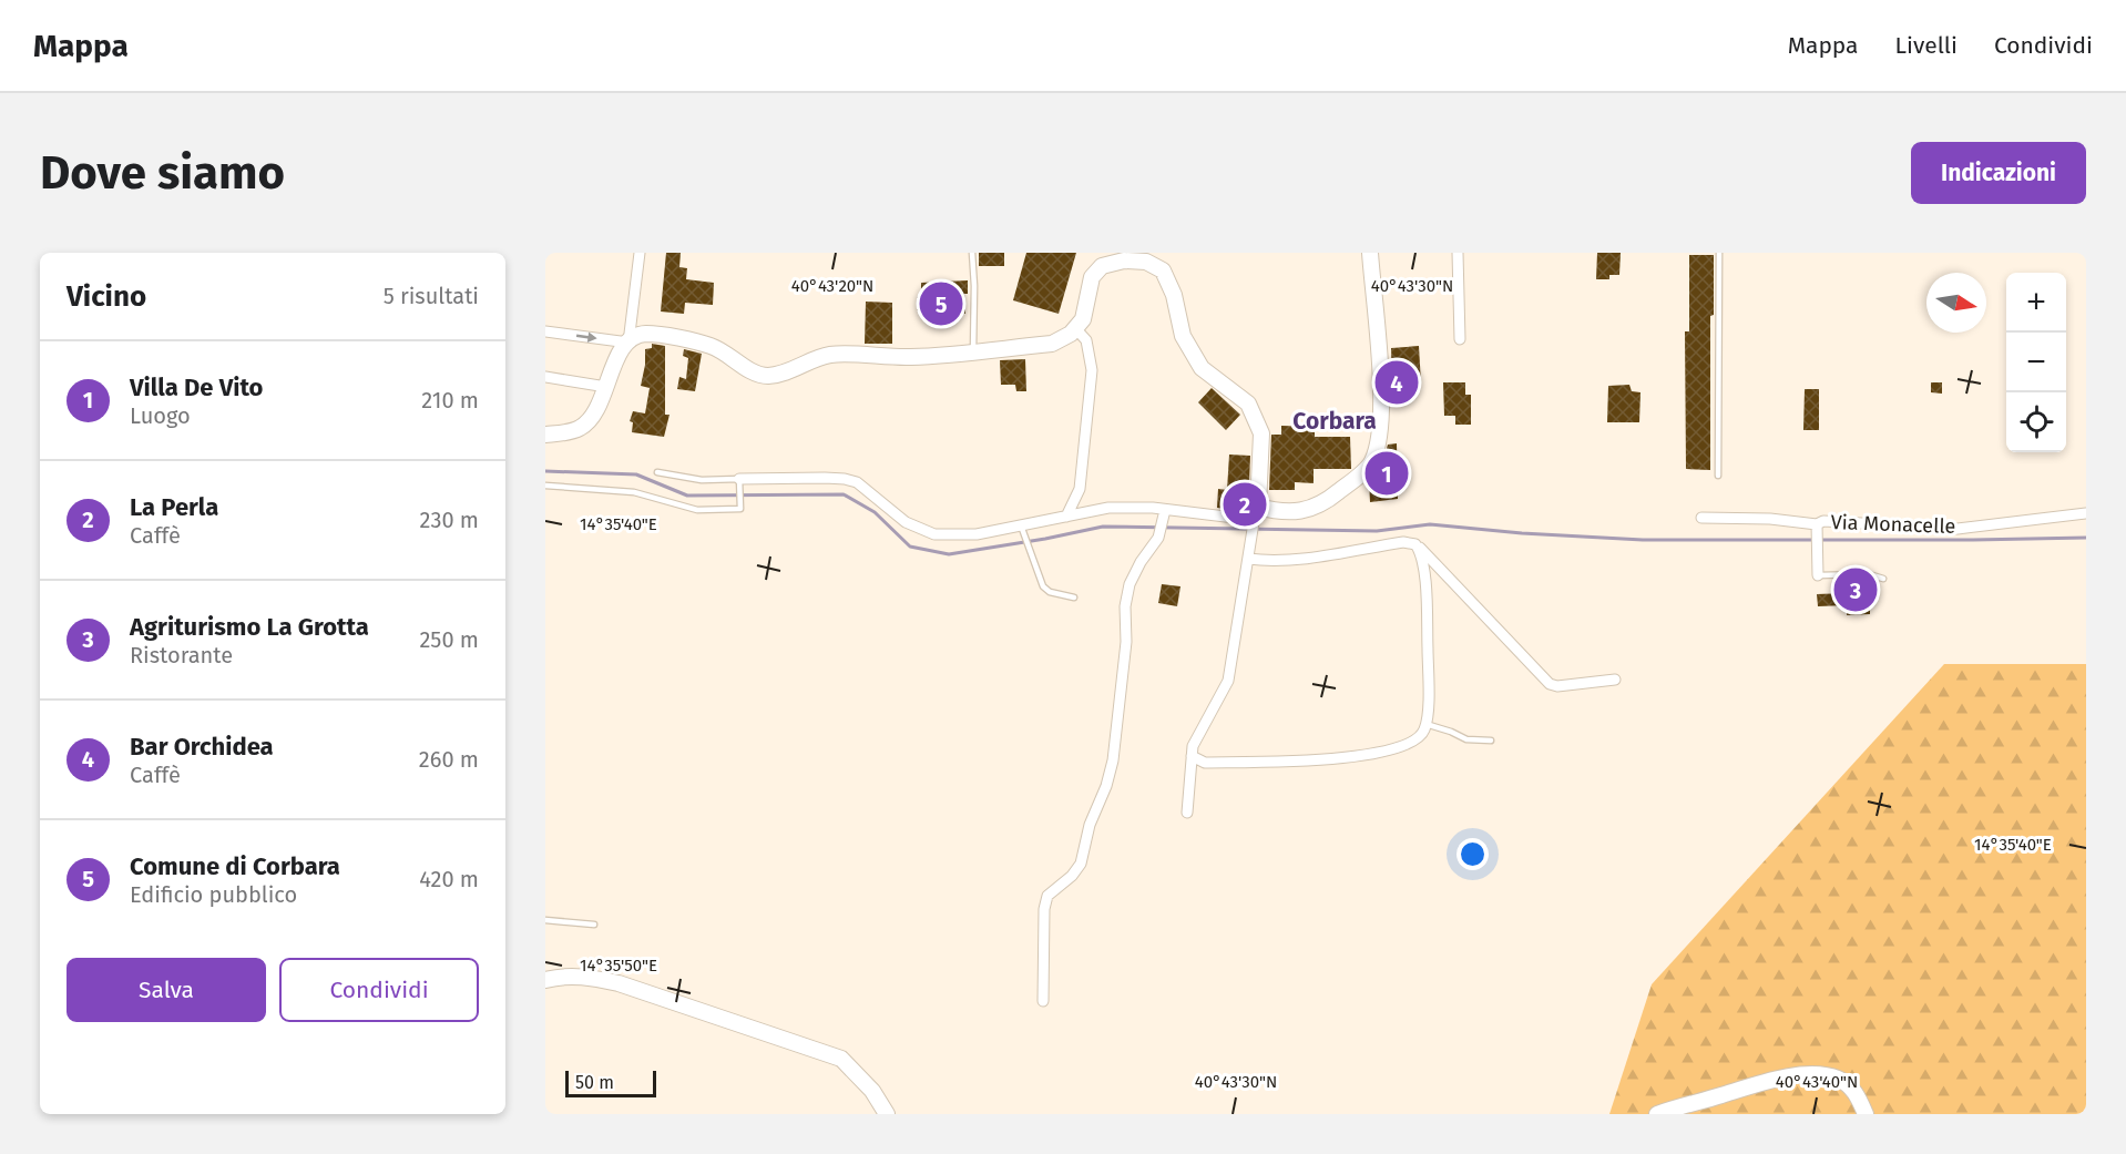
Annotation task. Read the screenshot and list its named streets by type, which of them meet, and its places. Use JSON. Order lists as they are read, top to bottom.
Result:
{
  "streets": {
    "street": ["Via Monacelle"]
  },
  "districts": ["Corbara"],
  "scale_bar": "50 m",
  "north": "right",
  "page": {
    "header": "Mappa",
    "nav": ["Mappa", "Livelli", "Condividi"],
    "buttons": [
      "Indicazioni",
      ["Salva", "Condividi"]
    ],
    "title": "Dove siamo",
    "heading": ["Vicino", "5 risultati"],
    "map_buttons": ["+", "−"],
    "pins": [
      "5",
      "4",
      "1",
      "2",
      "3"
    ],
    "list": [
      {
        "mark": "1",
        "name": "Villa De Vito",
        "note": "Luogo",
        "value": "210 m"
      },
      {
        "mark": "2",
        "name": "La Perla",
        "note": "Caffè",
        "value": "230 m"
      },
      {
        "mark": "3",
        "name": "Agriturismo La Grotta",
        "note": "Ristorante",
        "value": "250 m"
      },
      {
        "mark": "4",
        "name": "Bar Orchidea",
        "note": "Caffè",
        "value": "260 m"
      },
      {
        "mark": "5",
        "name": "Comune di Corbara",
        "note": "Edificio pubblico",
        "value": "420 m"
      }
    ],
    "scale": "50 m"
  },
  "coordinates": [
    "40°43'20\"N",
    "40°43'30\"N",
    "14°35'40\"E",
    "14°35'50\"E",
    "40°43'40\"N"
  ]
}
